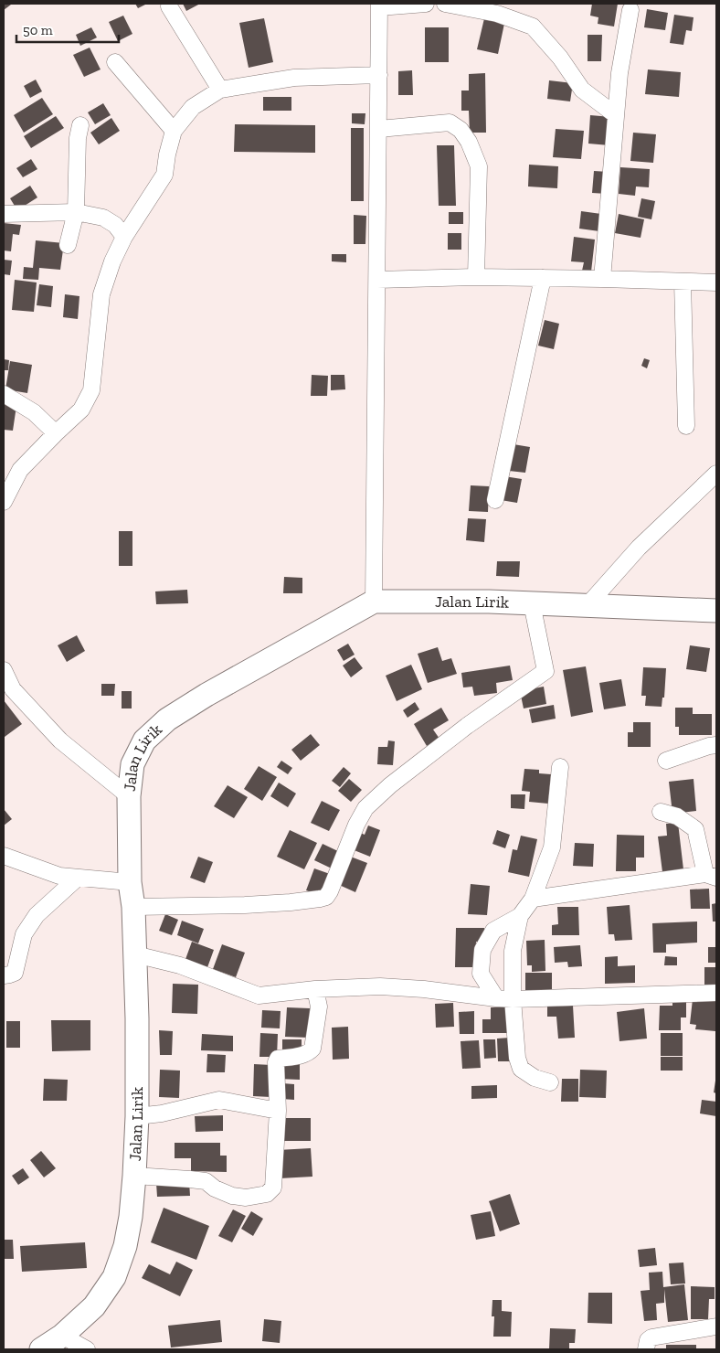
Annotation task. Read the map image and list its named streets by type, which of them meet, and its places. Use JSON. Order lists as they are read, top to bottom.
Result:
{
  "streets": {
    "main road": ["Jalan Lirik"]
  },
  "scale_bar": "50 m"
}
